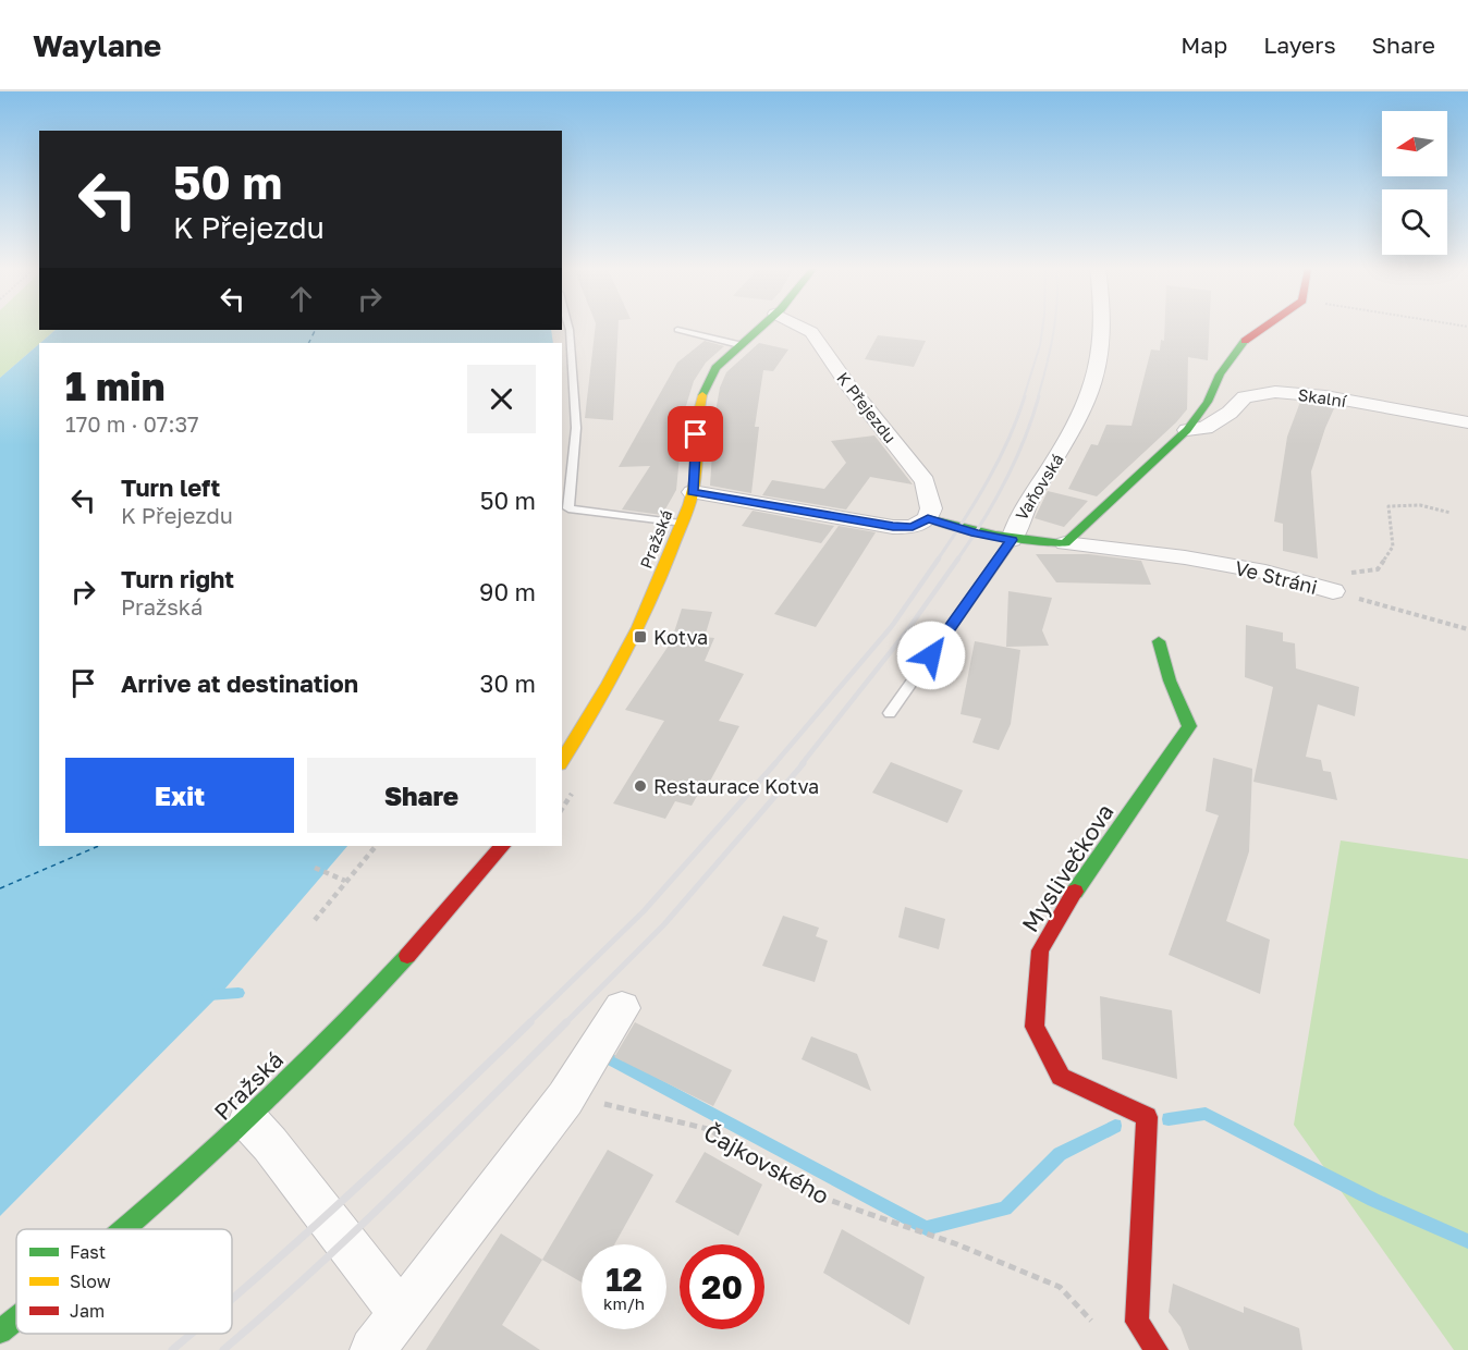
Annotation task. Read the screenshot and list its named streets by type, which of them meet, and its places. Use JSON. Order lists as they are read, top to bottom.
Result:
{
  "streets": {
    "street": [
      "Skalní",
      "K Přejezdu",
      "Vaňovská",
      "Pražská",
      "Ve Stráni",
      "Myslivečkova"
    ],
    "path": ["Čajkovského"]
  },
  "crossings": [
    ["Vaňovská", "Ve Stráni"]
  ],
  "places": {
    "transit": ["Kotva"],
    "other": ["Restaurace Kotva"]
  },
  "legend": ["Fast", "Slow", "Jam"],
  "north": "left",
  "page": {
    "header": "Waylane",
    "nav": ["Map", "Layers", "Share"],
    "turn": ["50 m", "K Přejezdu"],
    "heading": ["1 min", "170 m · 07:37"],
    "list": [
      {
        "name": "Turn left",
        "note": "K Přejezdu",
        "value": "50 m"
      },
      {
        "name": "Turn right",
        "note": "Pražská",
        "value": "90 m"
      },
      {
        "name": "Arrive at destination",
        "value": "30 m"
      }
    ],
    "buttons": ["Exit", "Share"],
    "speed": "12 km/h",
    "limit": "20"
  }
}
